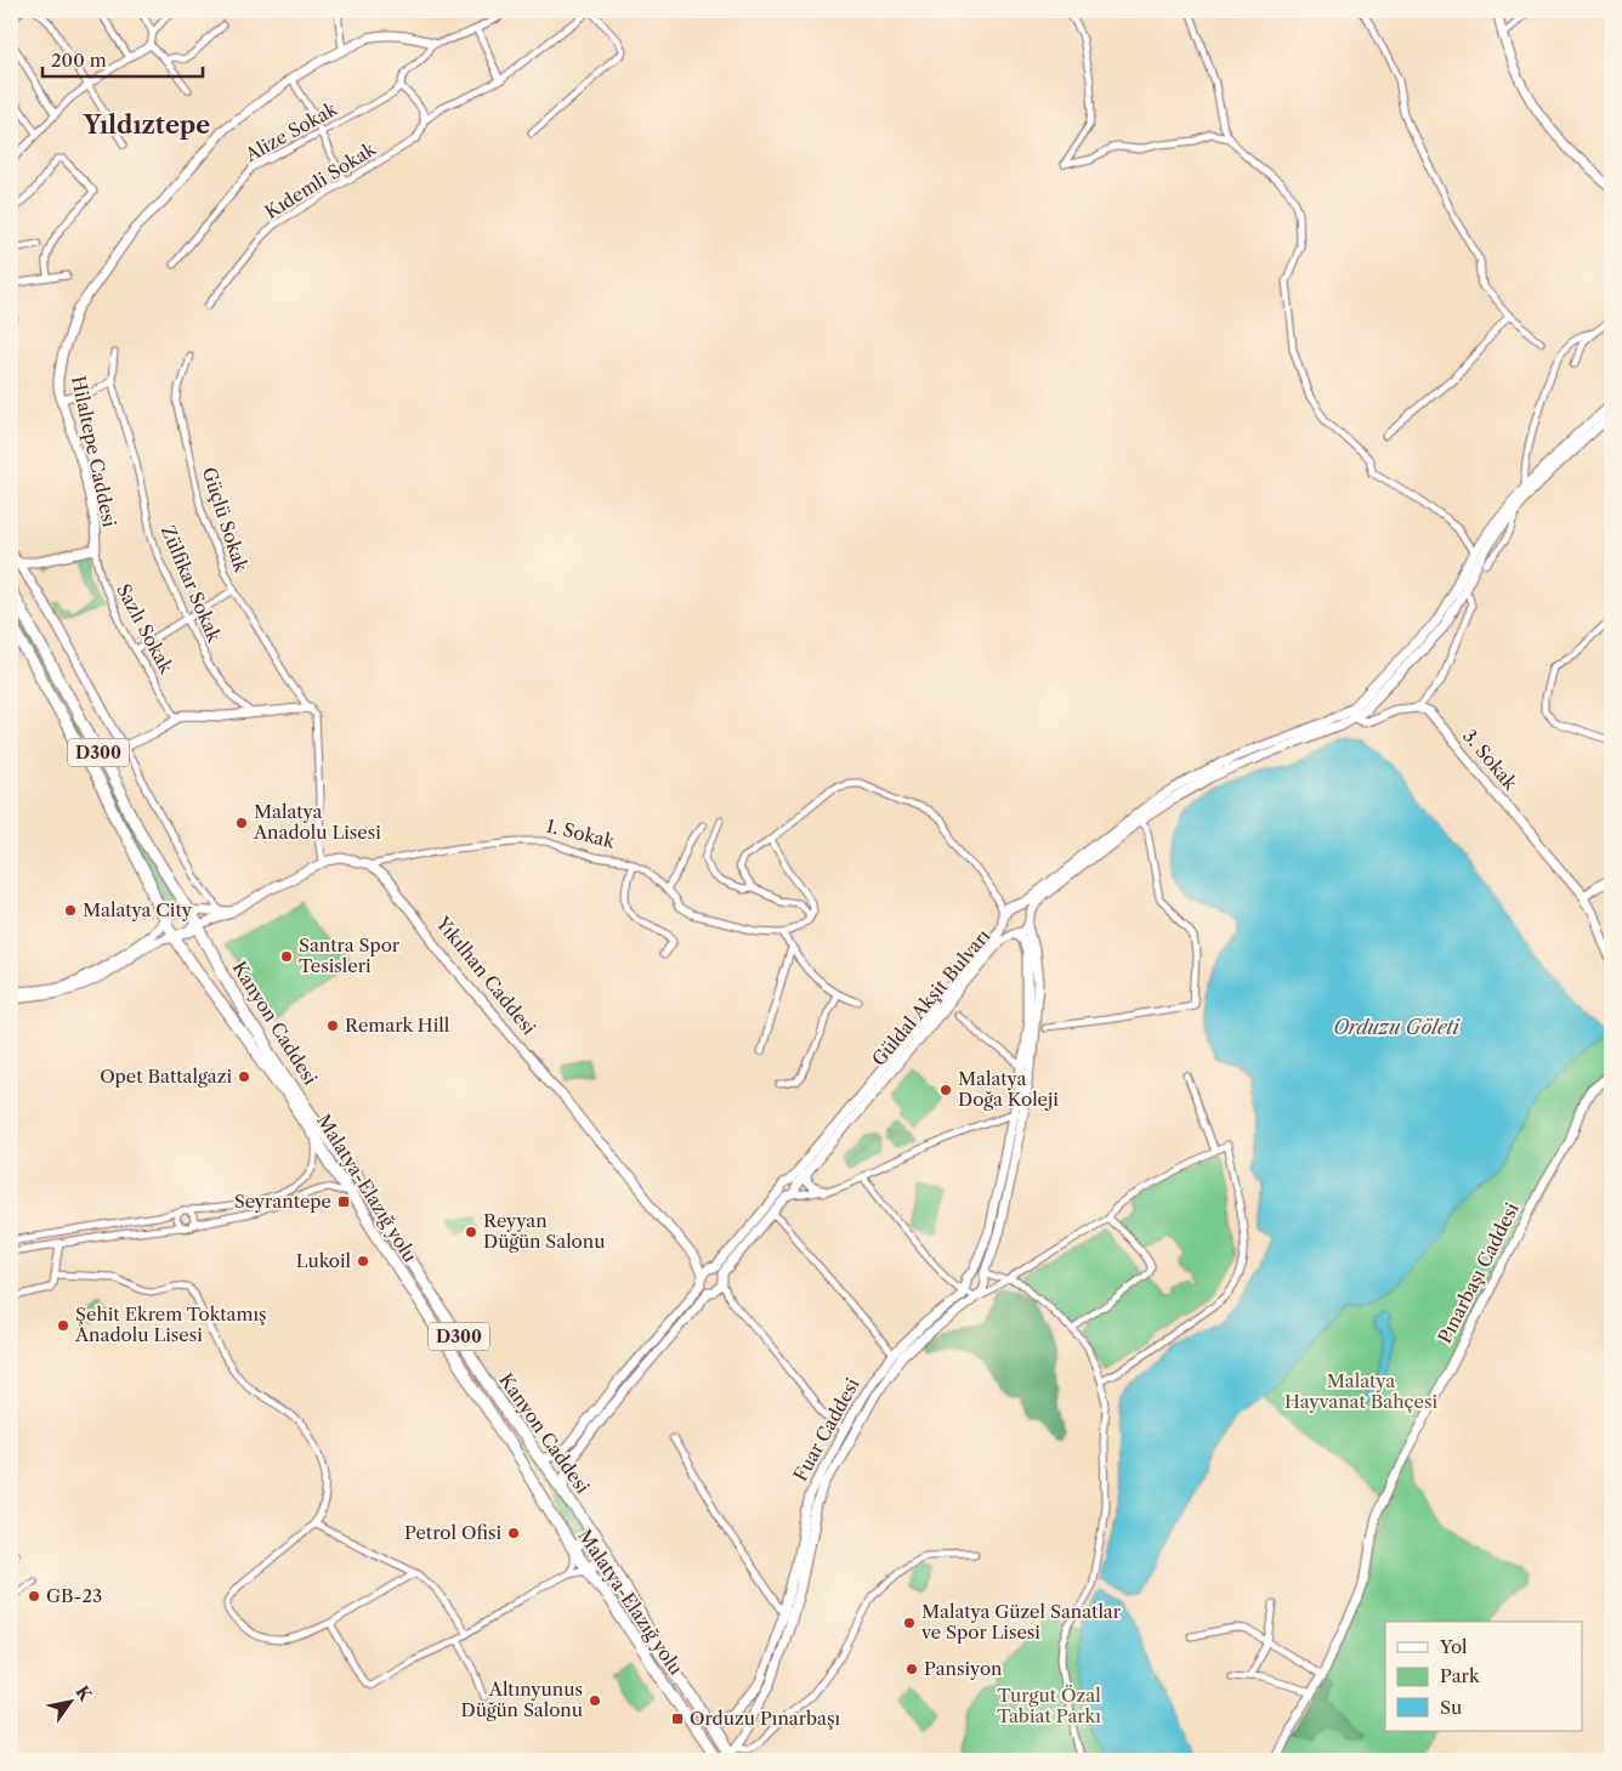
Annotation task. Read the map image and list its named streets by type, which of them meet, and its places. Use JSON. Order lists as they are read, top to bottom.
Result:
{
  "streets": {
    "highway": ["D300", "Kanyon Caddesi", "Malatya-Elazığ yolu"],
    "street": [
      "Alize Sokak",
      "Kıdemli Sokak",
      "Hilaltepe Caddesi",
      "Güçlü Sokak",
      "Zülfikar Sokak",
      "Sazlı Sokak",
      "3. Sokak",
      "1. Sokak",
      "Yıkılhan Caddesi",
      "Güldal Akşit Bulvarı",
      "Pınarbaşı Caddesi",
      "Fuar Caddesi"
    ]
  },
  "crossings": [
    ["Alize Sokak", "Hilaltepe Caddesi"],
    ["Hilaltepe Caddesi", "Sazlı Sokak"],
    ["D300", "Kanyon Caddesi"],
    ["1. Sokak", "Yıkılhan Caddesi"],
    ["Yıkılhan Caddesi", "Güldal Akşit Bulvarı"],
    ["Güldal Akşit Bulvarı", "Kanyon Caddesi"],
    ["Kanyon Caddesi", "Fuar Caddesi"]
  ],
  "districts": ["Yıldıztepe"],
  "water": ["Orduzu Göleti"],
  "parks": ["Malatya Hayvanat Bahçesi", "Turgut Özal Tabiat Parkı"],
  "places": {
    "other": [
      "Malatya Anadolu Lisesi",
      "Malatya City",
      "Santra Spor Tesisleri",
      "Remark Hill",
      "Opet Battalgazi",
      "Malatya Doğa Koleji",
      "Reyyan Düğün Salonu",
      "Lukoil",
      "Şehit Ekrem Toktamış Anadolu Lisesi",
      "Petrol Ofisi",
      "GB-23",
      "Malatya Güzel Sanatlar ve Spor Lisesi",
      "Pansiyon",
      "Altınyunus Düğün Salonu"
    ],
    "transit": ["Seyrantepe", "Orduzu Pınarbaşı"]
  },
  "legend": ["Yol", "Park", "Su"],
  "scale_bar": "200 m",
  "north": "top right"
}
